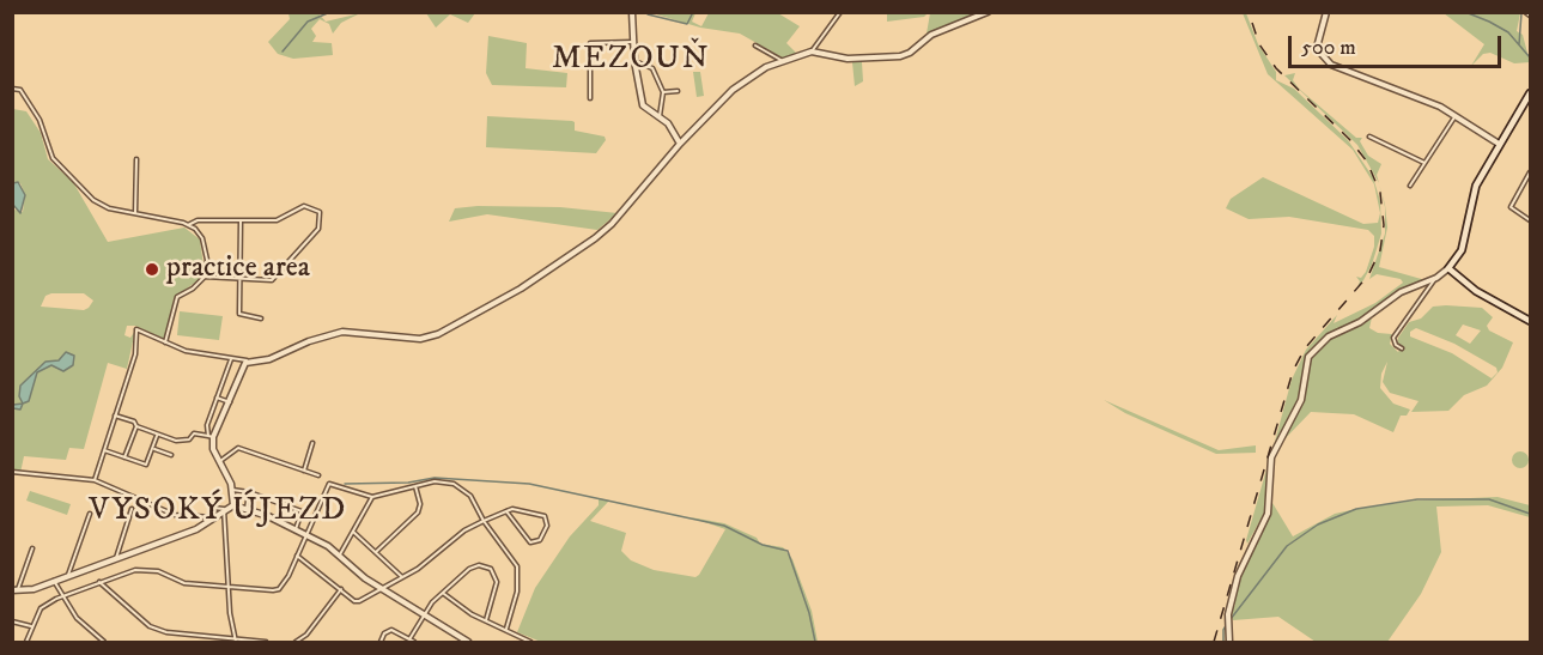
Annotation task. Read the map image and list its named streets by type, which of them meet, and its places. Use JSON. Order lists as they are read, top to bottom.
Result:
{
  "districts": ["MEZOUŇ", "VYSOKÝ ÚJEZD"],
  "places": ["practice area"],
  "scale_bar": "500 m"
}
